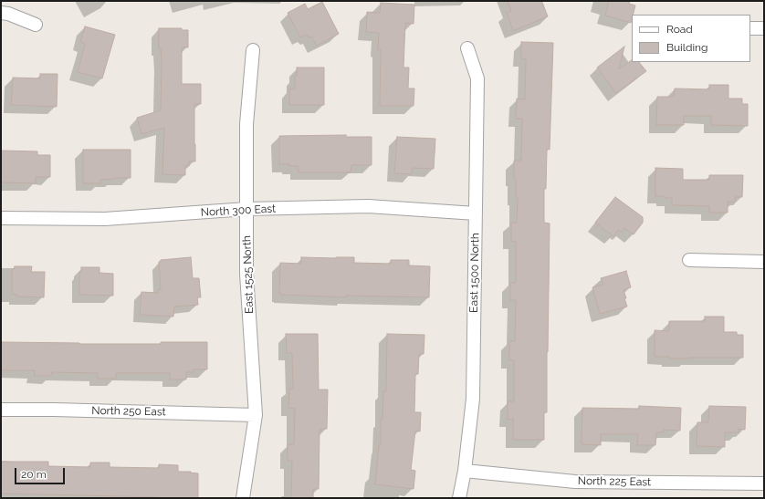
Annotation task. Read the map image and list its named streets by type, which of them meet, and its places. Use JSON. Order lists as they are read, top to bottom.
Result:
{
  "streets": {
    "street": [
      "North 300 East",
      "East 1500 North",
      "East 1525 North",
      "North 250 East",
      "North 225 East"
    ]
  },
  "crossings": [
    ["North 300 East", "East 1500 North"],
    ["North 300 East", "East 1525 North"],
    ["East 1500 North", "North 225 East"],
    ["East 1525 North", "North 250 East"]
  ],
  "legend": ["Road", "Building"],
  "scale_bar": "20 m"
}
